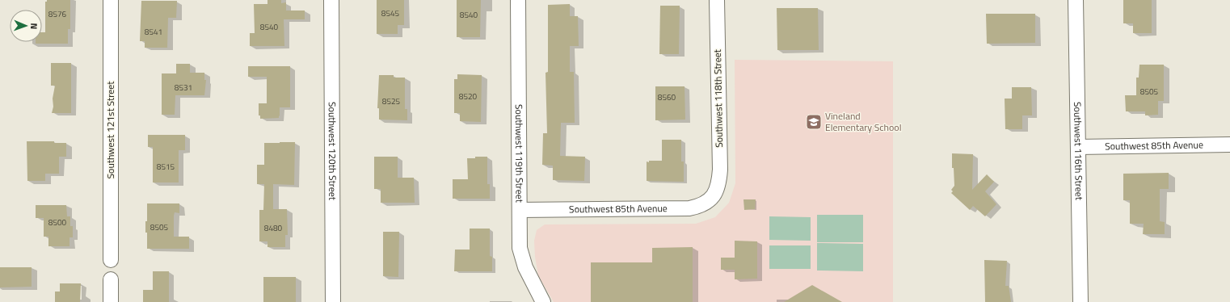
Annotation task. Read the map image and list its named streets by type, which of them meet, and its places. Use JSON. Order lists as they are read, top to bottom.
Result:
{
  "streets": {
    "street": [
      "Southwest 118th Street",
      "Southwest 121st Street",
      "Southwest 85th Avenue",
      "Southwest 120th Street",
      "Southwest 116th Street",
      "Southwest 119th Street"
    ]
  },
  "crossings": [
    ["Southwest 118th Street", "Southwest 85th Avenue"],
    ["Southwest 85th Avenue", "Southwest 116th Street"],
    ["Southwest 85th Avenue", "Southwest 119th Street"]
  ],
  "places": {
    "school or university": ["Vineland Elementary School"]
  },
  "house_numbers": [
    "8545",
    "8576",
    "8540",
    "8540",
    "8541",
    "8531",
    "8505",
    "8520",
    "8560",
    "8525",
    "8515",
    "8500",
    "8505",
    "8480"
  ],
  "north": "right"
}
